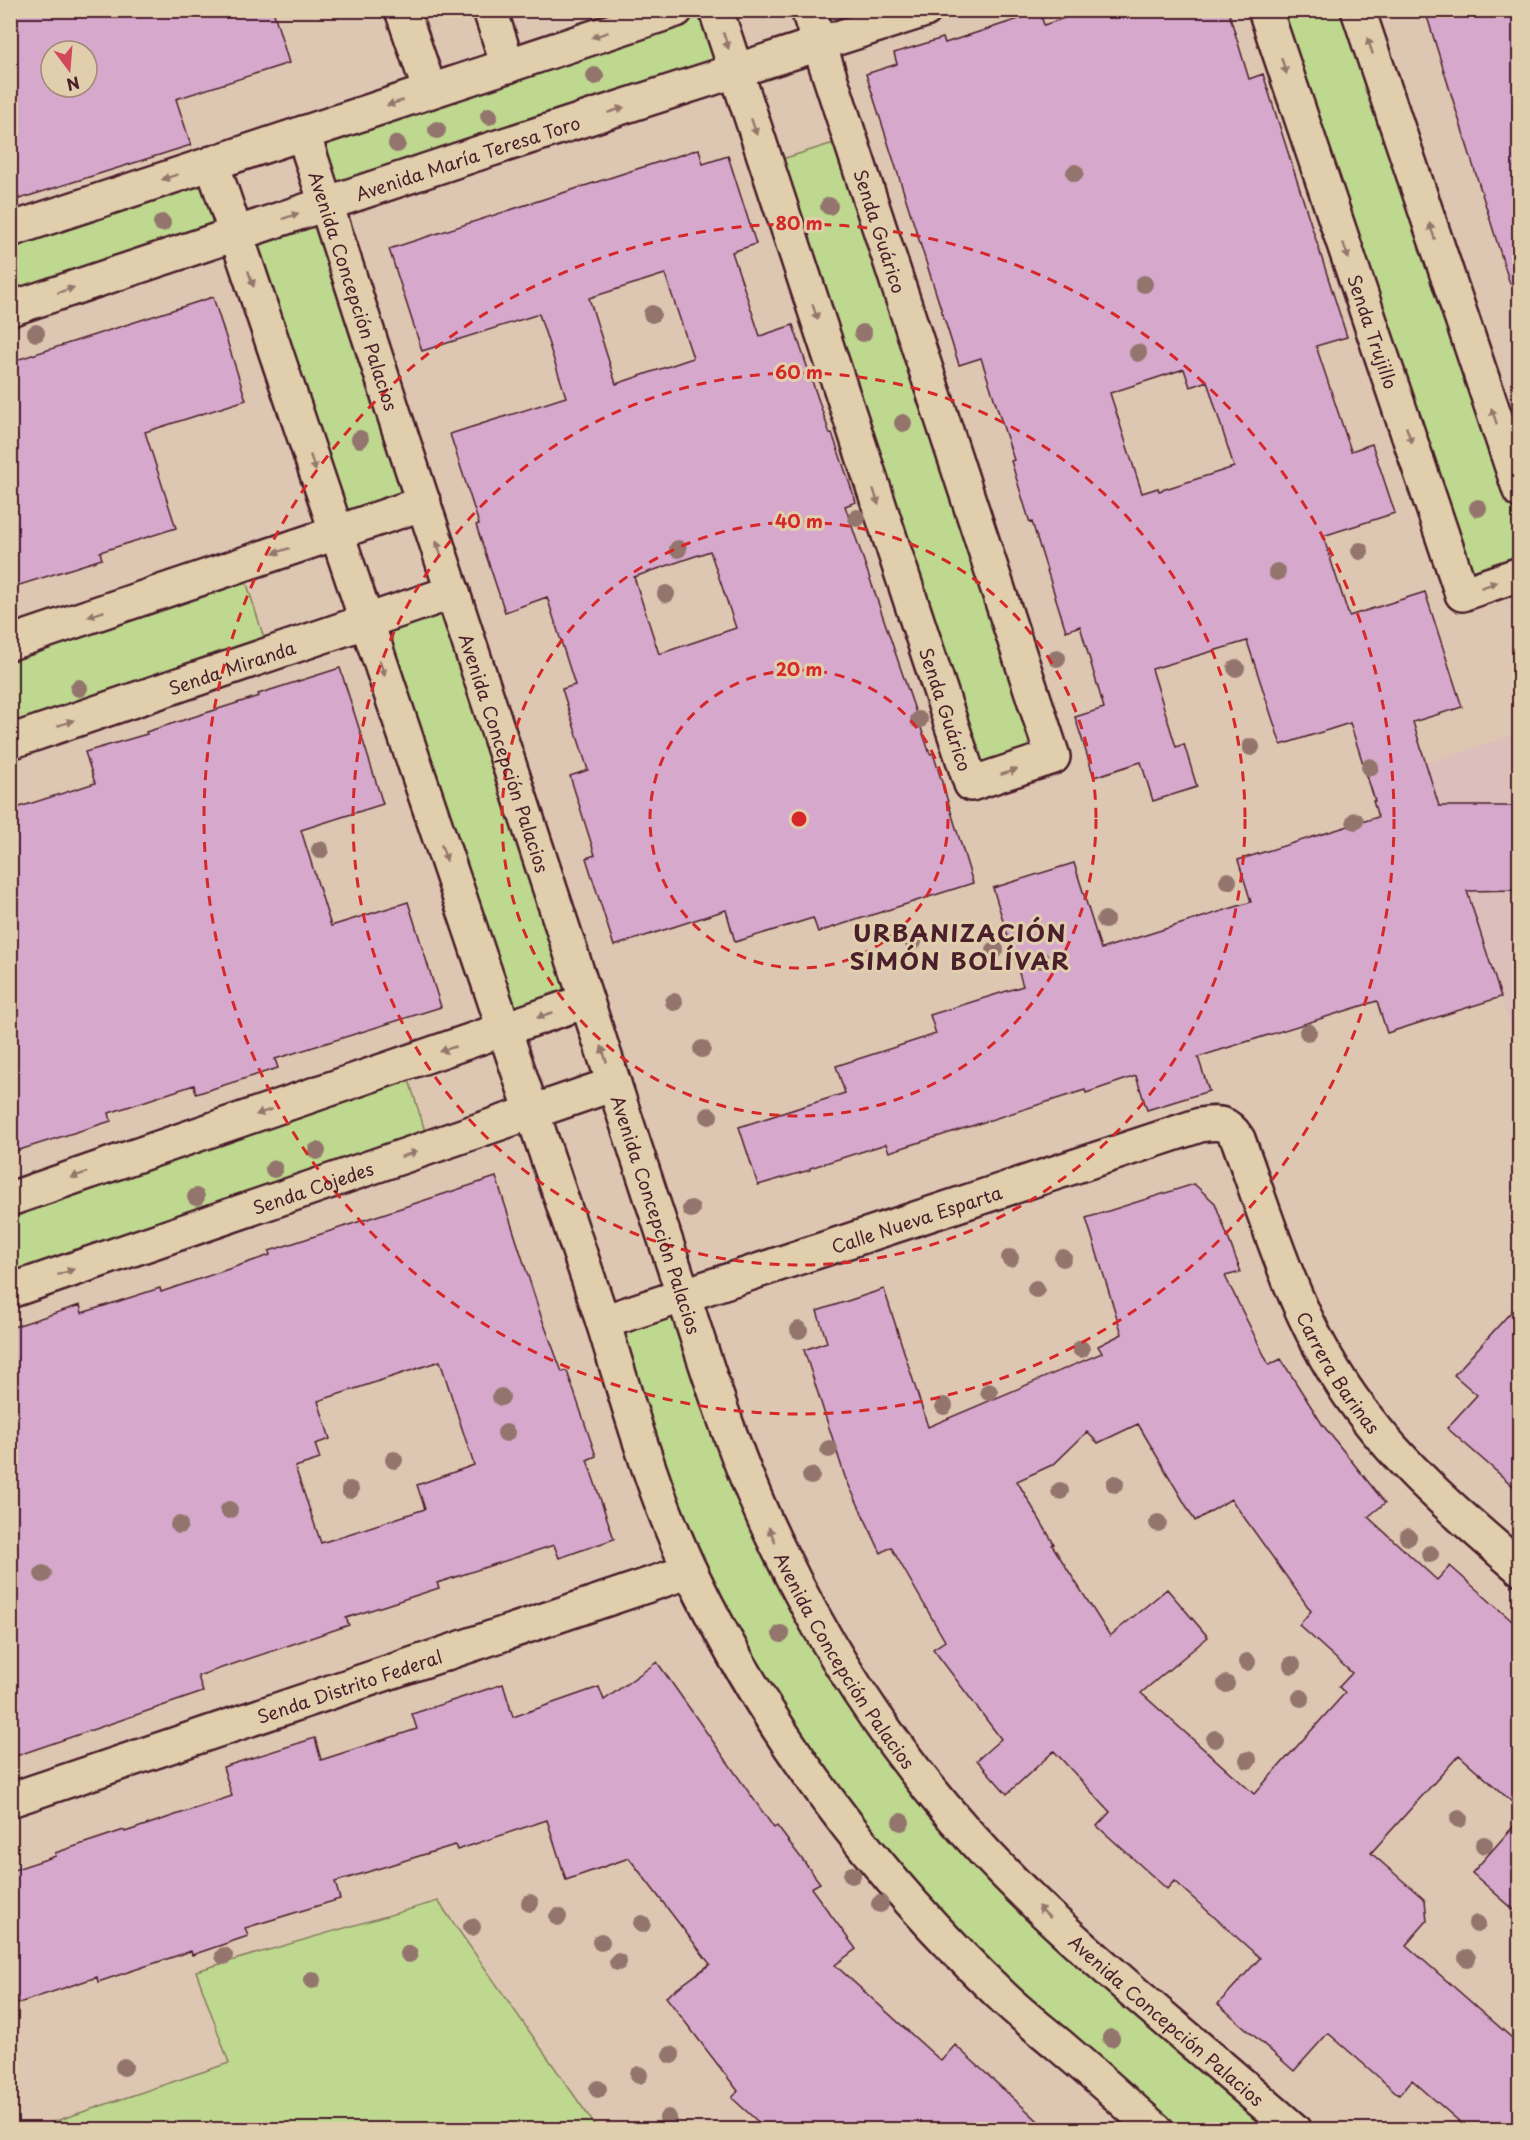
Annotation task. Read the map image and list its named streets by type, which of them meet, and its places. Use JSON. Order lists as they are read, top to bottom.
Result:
{
  "streets": {
    "street": [
      "Avenida María Teresa Toro",
      "Senda Guárico",
      "Avenida Concepción Palacios",
      "Senda Trujillo",
      "Senda Miranda",
      "Senda Cojedes",
      "Calle Nueva Esparta",
      "Carrera Barinas",
      "Senda Distrito Federal"
    ]
  },
  "crossings": [
    ["Avenida María Teresa Toro", "Senda Guárico"],
    ["Avenida María Teresa Toro", "Avenida Concepción Palacios"],
    ["Avenida Concepción Palacios", "Senda Miranda"],
    ["Avenida Concepción Palacios", "Senda Cojedes"],
    ["Avenida Concepción Palacios", "Calle Nueva Esparta"],
    ["Calle Nueva Esparta", "Carrera Barinas"]
  ],
  "districts": ["URBANIZACIÓN SIMÓN BOLÍVAR"],
  "north": "bottom",
  "rings": [
    "80 m",
    "60 m",
    "40 m",
    "20 m"
  ]
}
